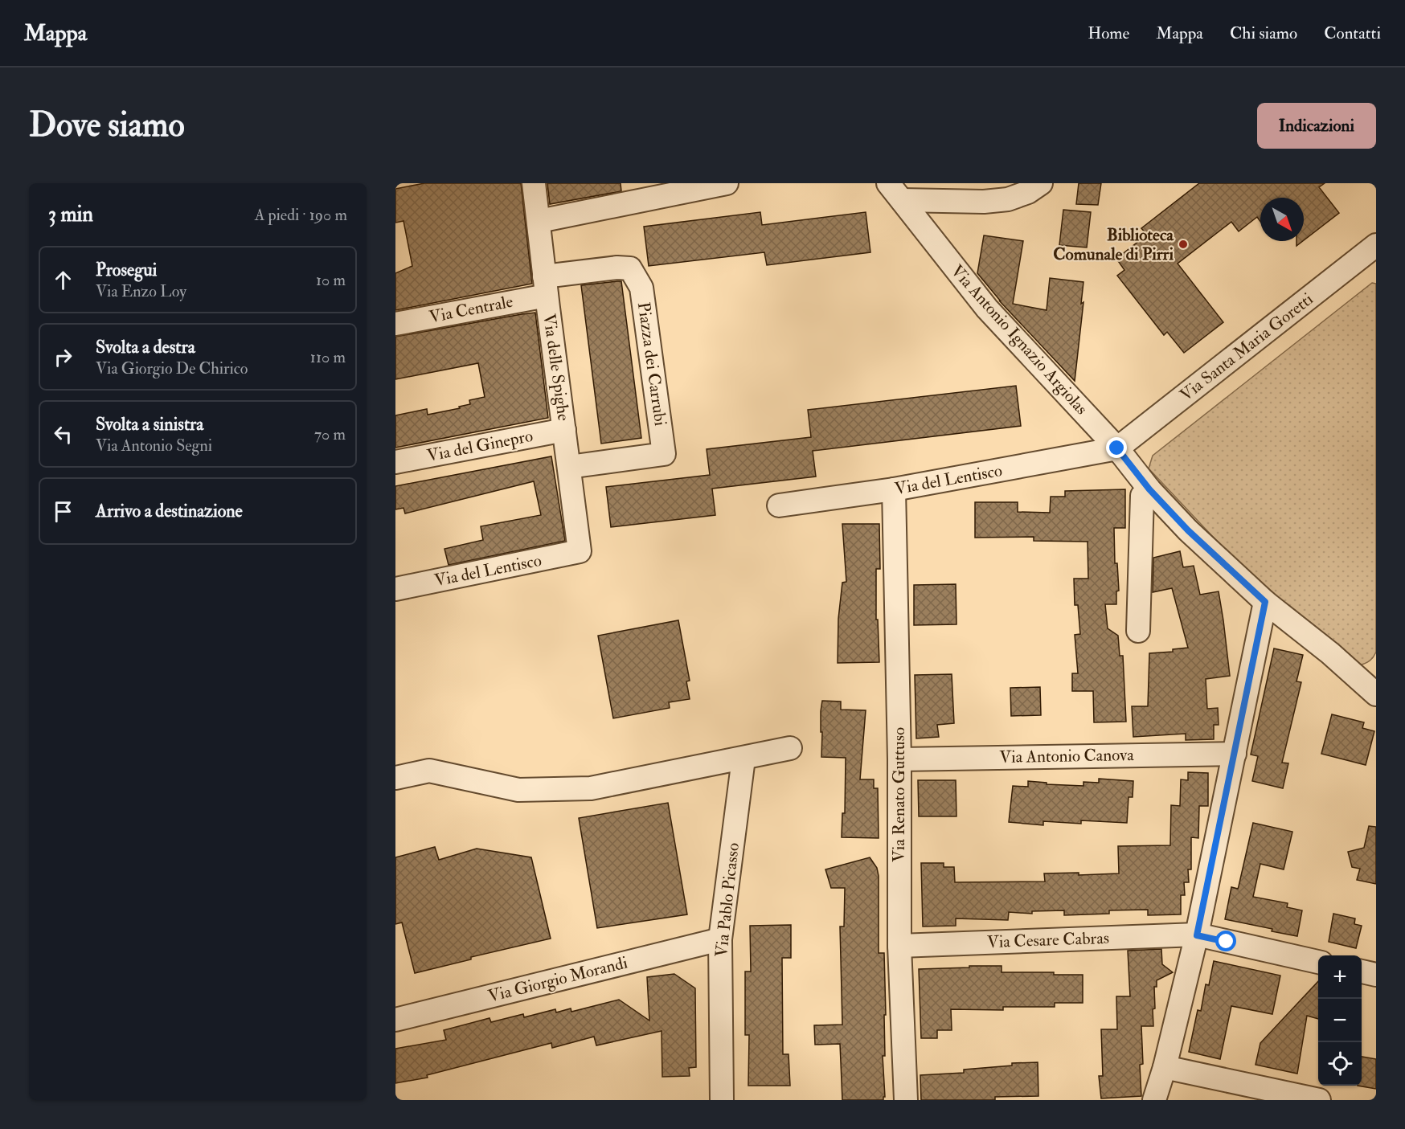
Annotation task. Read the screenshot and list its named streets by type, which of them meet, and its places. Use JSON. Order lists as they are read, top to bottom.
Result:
{
  "streets": {
    "street": [
      "Via Centrale",
      "Via Antonio Ignazio Argiolas",
      "Via Santa Maria Goretti",
      "Piazza dei Carrubi",
      "Via delle Spighe",
      "Via del Ginepro",
      "Via del Lentisco",
      "Via Antonio Canova",
      "Via Renato Guttuso",
      "Via Pablo Picasso",
      "Via Cesare Cabras",
      "Via Giorgio Morandi"
    ]
  },
  "crossings": [
    ["Via Centrale", "Piazza dei Carrubi"],
    ["Via Centrale", "Via delle Spighe"],
    ["Via Antonio Ignazio Argiolas", "Via Santa Maria Goretti"],
    ["Via Antonio Ignazio Argiolas", "Via del Lentisco"],
    ["Via Santa Maria Goretti", "Via del Lentisco"],
    ["Piazza dei Carrubi", "Via delle Spighe"],
    ["Via delle Spighe", "Via del Ginepro"],
    ["Via delle Spighe", "Via del Lentisco"],
    ["Via del Lentisco", "Via Renato Guttuso"],
    ["Via Antonio Canova", "Via Renato Guttuso"],
    ["Via Renato Guttuso", "Via Cesare Cabras"],
    ["Via Pablo Picasso", "Via Giorgio Morandi"]
  ],
  "places": ["Biblioteca Comunale di Pirri"],
  "north": "bottom right",
  "page": {
    "header": "Mappa",
    "nav": [
      "Home",
      "Mappa",
      "Chi siamo",
      "Contatti"
    ],
    "buttons": "Indicazioni",
    "title": "Dove siamo",
    "heading": ["3 min", "A piedi · 190 m"],
    "list": [
      ["Prosegui", "Via Enzo Loy", "10 m"],
      ["Svolta a destra", "Via Giorgio De Chirico", "110 m"],
      ["Svolta a sinistra", "Via Antonio Segni", "70 m"],
      "Arrivo a destinazione"
    ],
    "map_buttons": ["+", "−"]
  }
}
